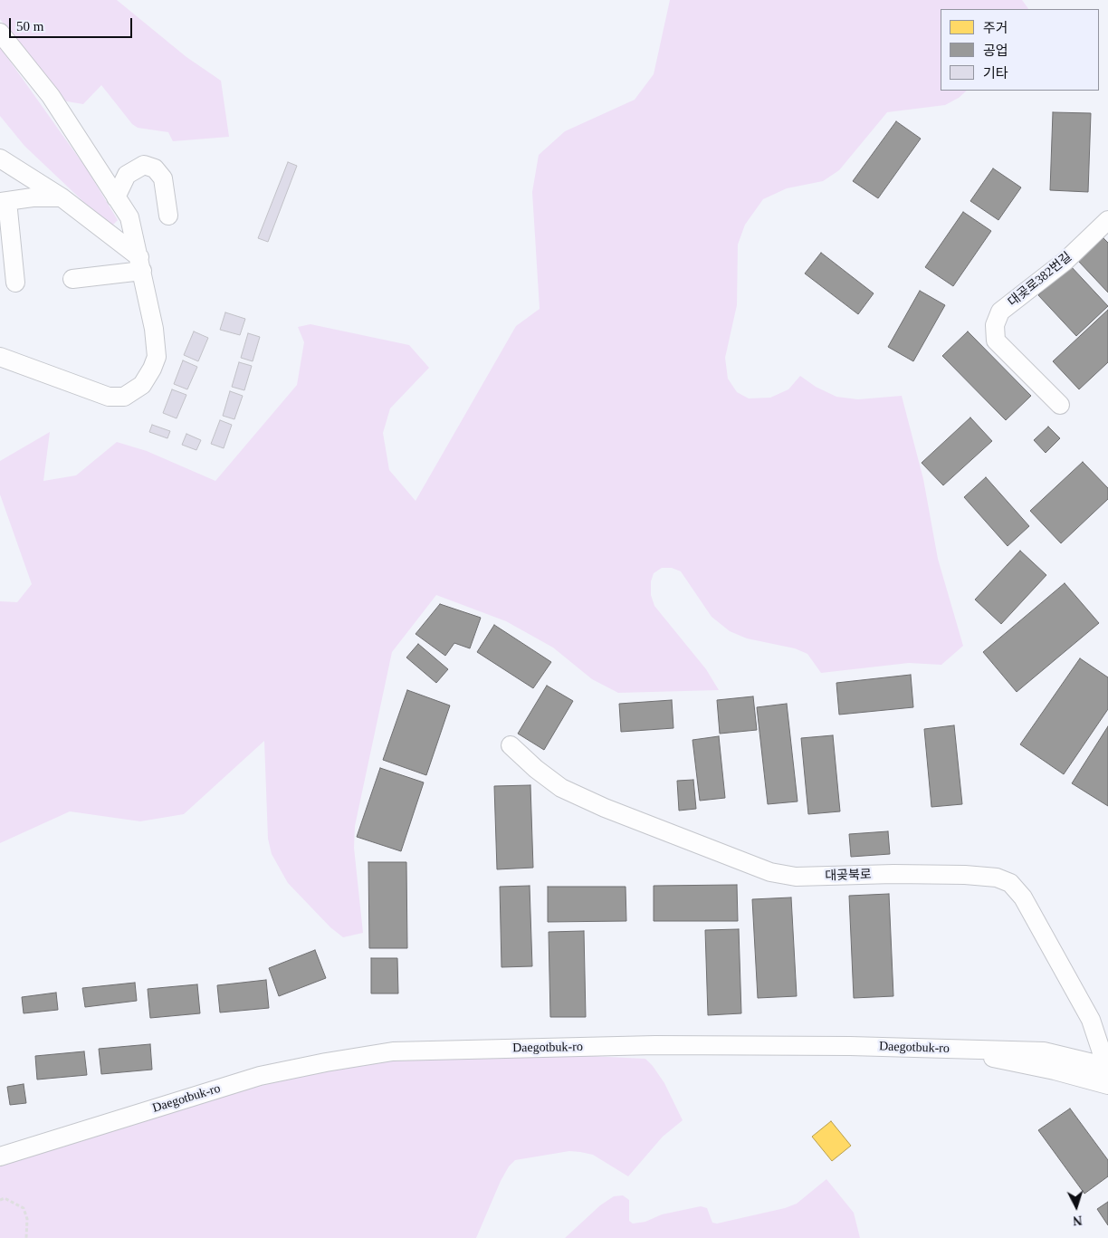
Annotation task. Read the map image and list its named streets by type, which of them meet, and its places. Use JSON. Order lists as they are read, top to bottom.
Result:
{
  "streets": {
    "street": ["대곶로382번길", "대곶북로", "Daegotbuk-ro"]
  },
  "crossings": [
    ["대곶북로", "Daegotbuk-ro"]
  ],
  "legend": ["주거", "공업", "기타"],
  "scale_bar": "50 m",
  "north": "bottom"
}
